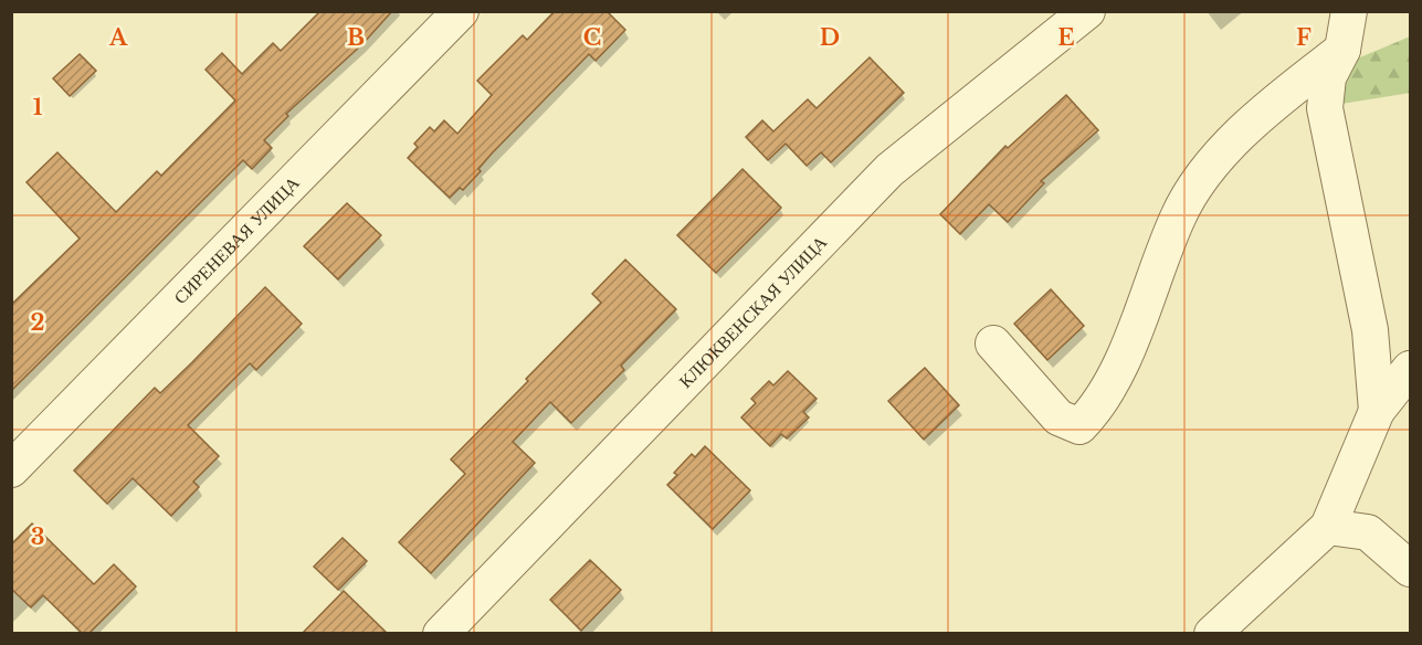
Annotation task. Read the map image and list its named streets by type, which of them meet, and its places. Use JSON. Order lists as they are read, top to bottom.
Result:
{
  "streets": {
    "street": ["СИРЕНЕВАЯ УЛИЦА", "КЛЮКВЕНСКАЯ УЛИЦА"]
  },
  "grid": {
    "columns": [
      "A",
      "B",
      "C",
      "D",
      "E",
      "F"
    ],
    "rows": ["1", "2", "3"]
  }
}
